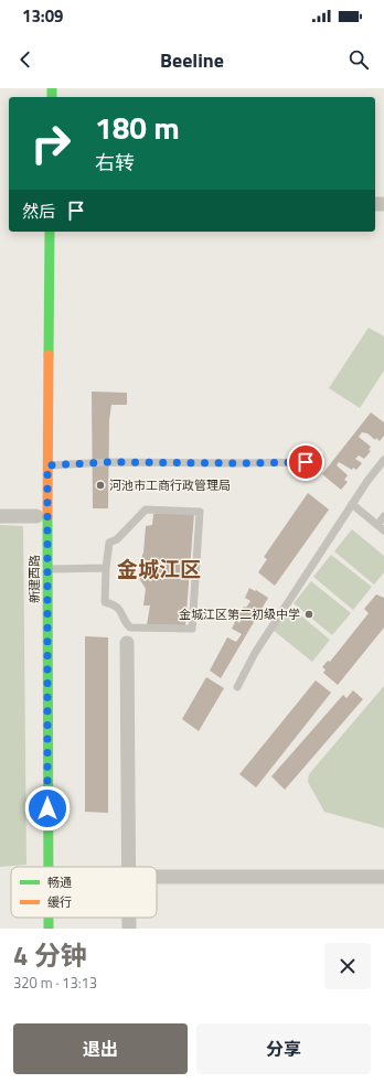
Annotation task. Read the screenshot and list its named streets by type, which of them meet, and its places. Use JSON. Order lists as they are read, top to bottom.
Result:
{
  "streets": {
    "main road": ["新建西路"]
  },
  "districts": ["金城江区"],
  "places": ["河池市工商行政管理局", "金城江区第二初级中学"],
  "legend": ["畅通", "缓行"],
  "page": {
    "status": "13:09",
    "header": "Beeline",
    "turn": ["180 m", "右转"],
    "then": "然后",
    "heading": ["4 分钟", "320 m · 13:13"],
    "buttons": ["退出", "分享"]
  }
}
